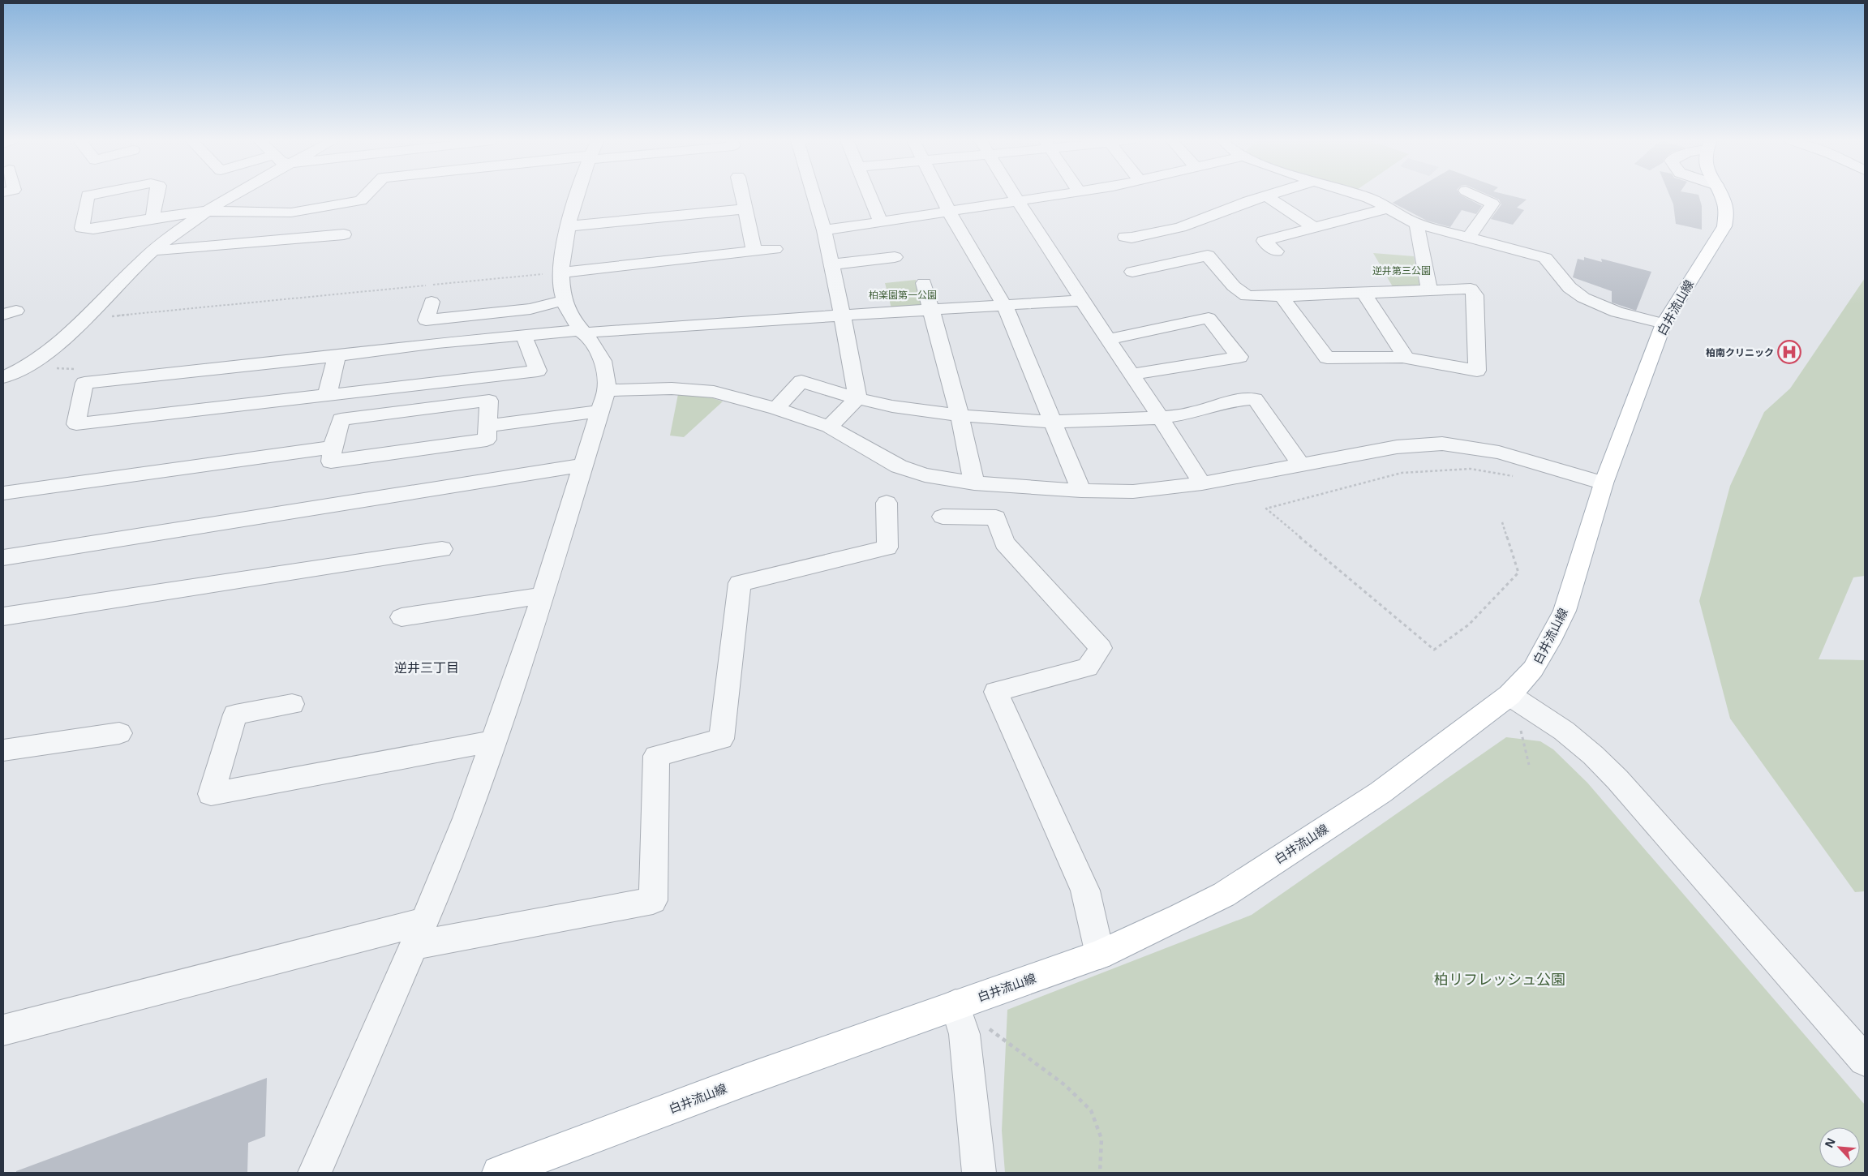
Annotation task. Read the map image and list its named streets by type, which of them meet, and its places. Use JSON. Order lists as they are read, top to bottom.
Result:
{
  "streets": {
    "main road": ["白井流山線"]
  },
  "districts": ["逆井三丁目"],
  "parks": ["逆井第三公園", "柏楽園第一公園", "柏リフレッシュ公園"],
  "places": {
    "hospital": ["柏南クリニック"]
  },
  "north": "top left"
}
